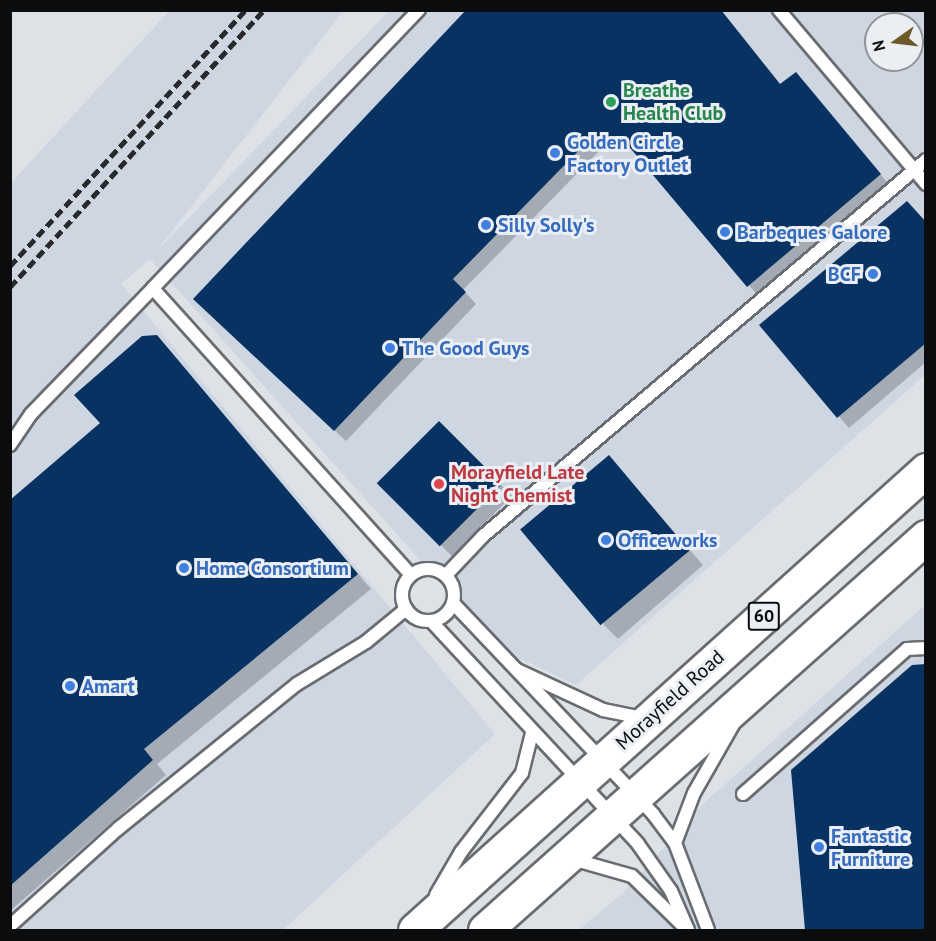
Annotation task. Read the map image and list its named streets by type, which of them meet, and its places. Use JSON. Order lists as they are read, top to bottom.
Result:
{
  "streets": {
    "main road": ["60", "Morayfield Road"]
  },
  "places": [
    "Breathe Health Club",
    "Golden Circle Factory Outlet",
    "Silly Solly's",
    "Barbeques Galore",
    "BCF",
    "The Good Guys",
    "Morayfield Late Night Chemist",
    "Officeworks",
    "Home Consortium",
    "Amart",
    "Fantastic Furniture"
  ],
  "north": "left"
}
